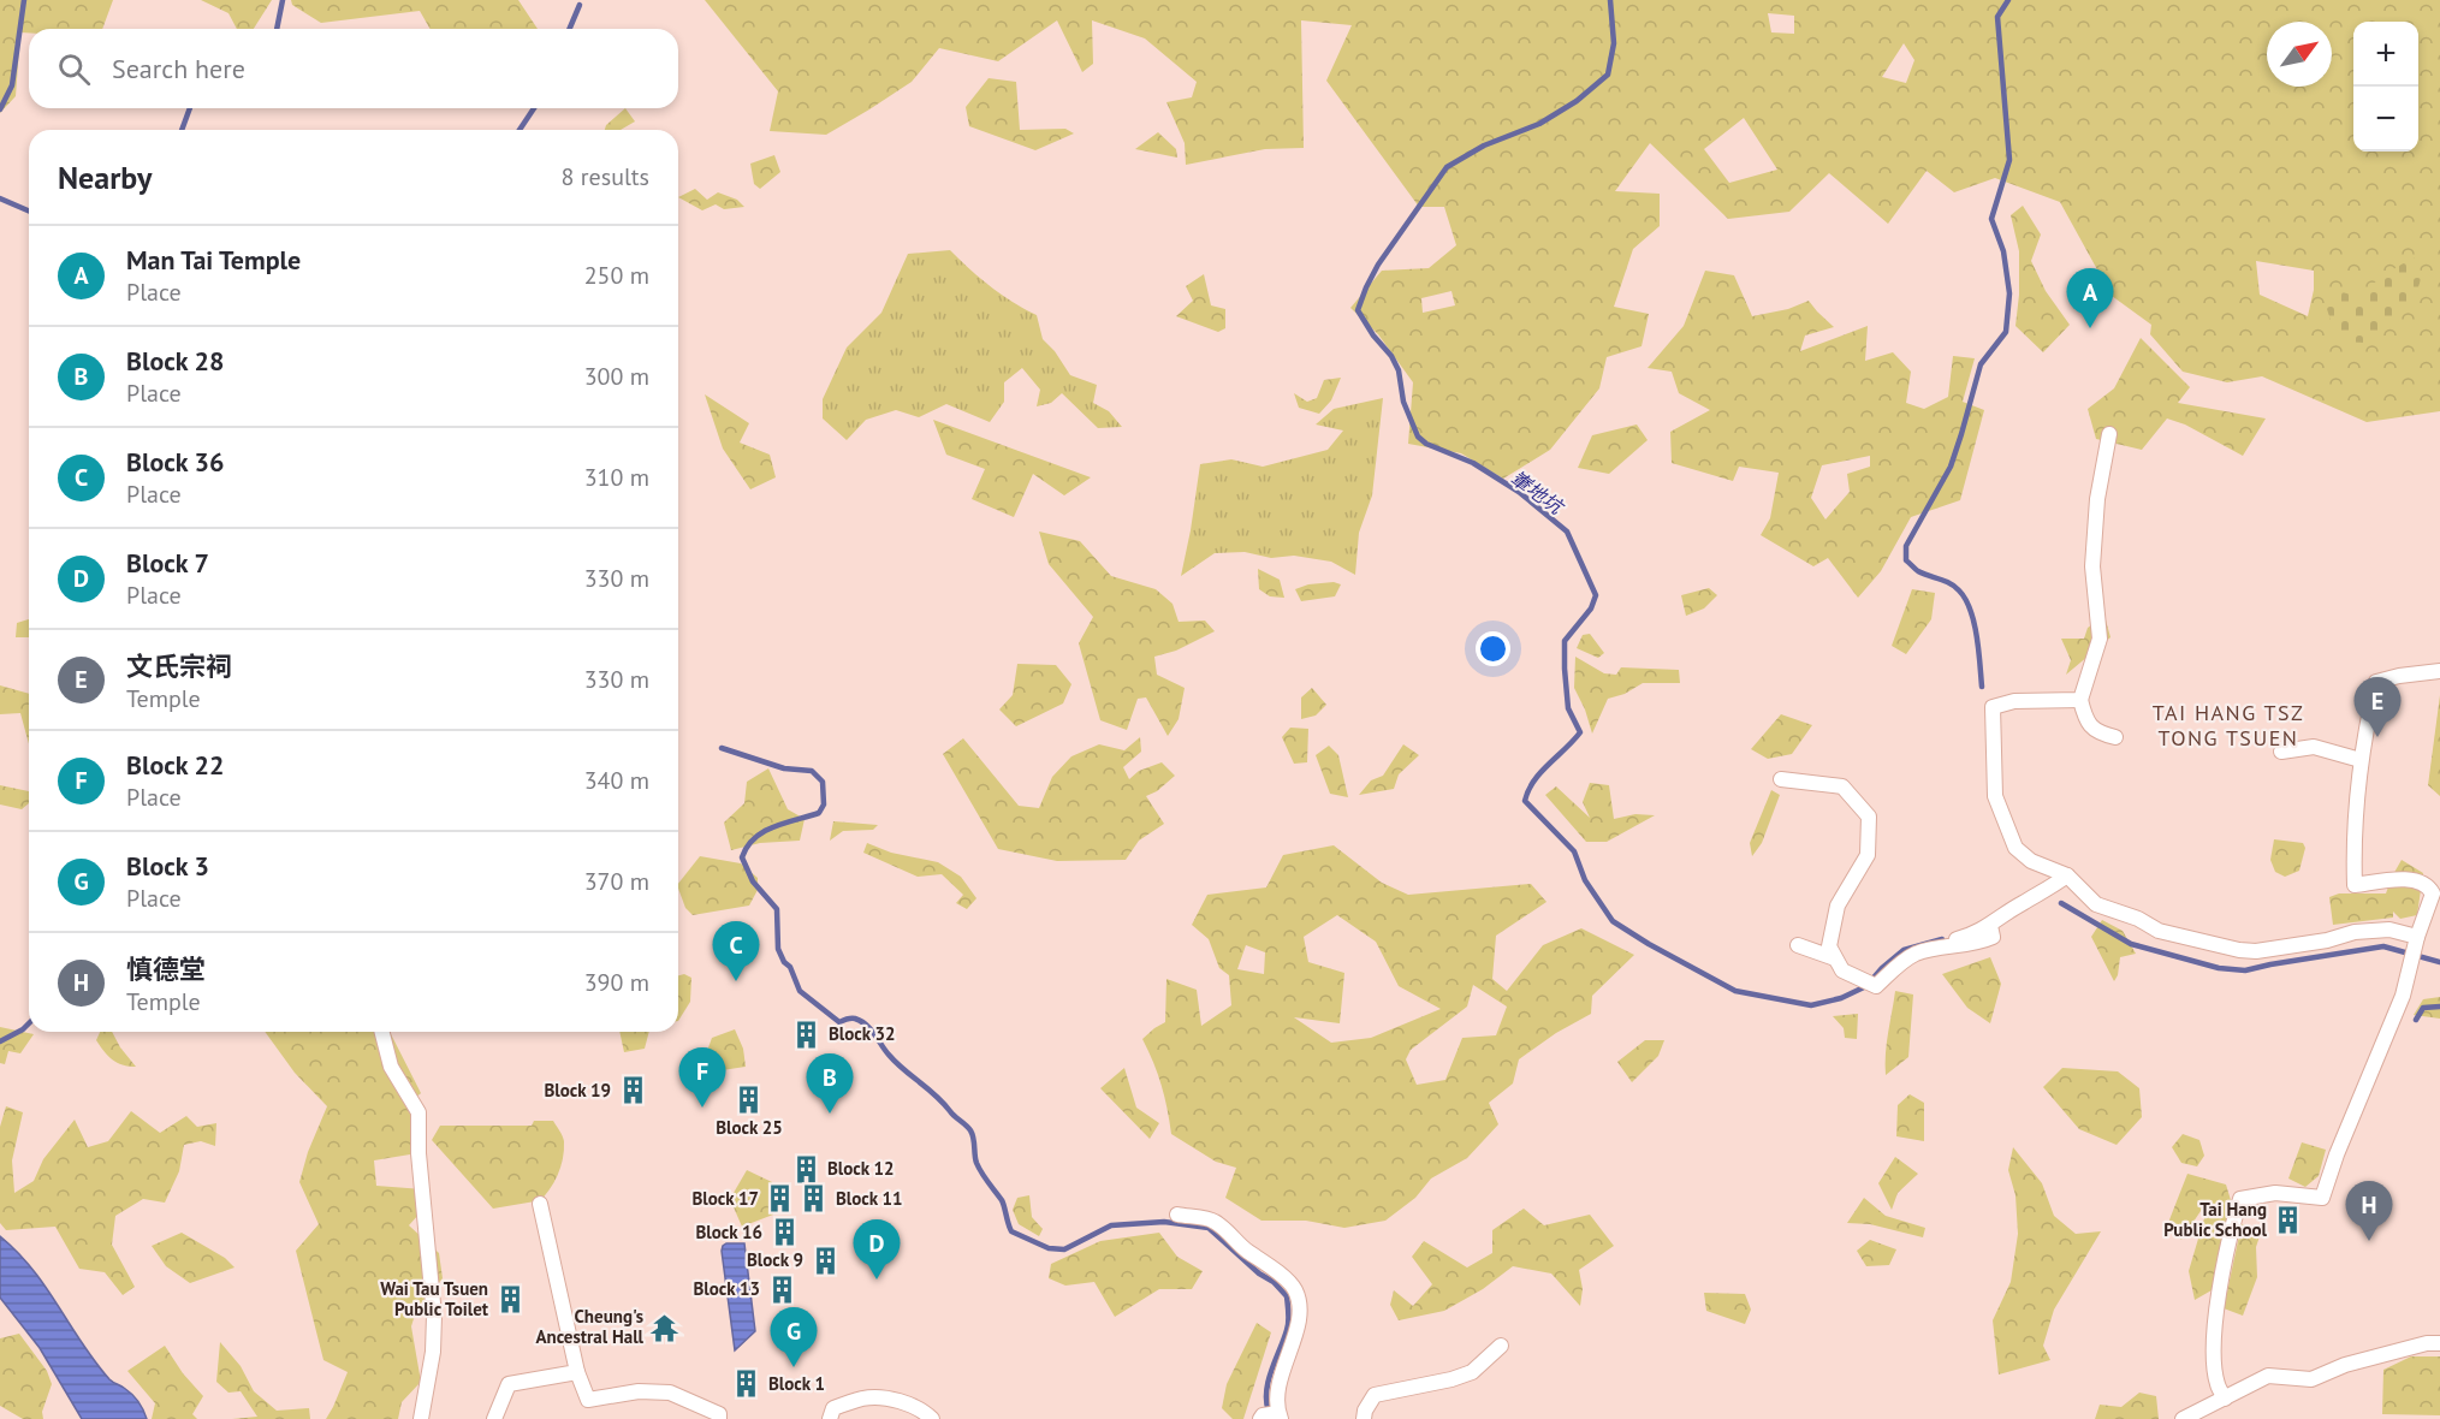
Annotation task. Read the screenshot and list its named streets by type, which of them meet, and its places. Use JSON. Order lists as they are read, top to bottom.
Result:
{
  "districts": ["TAI HANG TSZ TONG TSUEN"],
  "water": ["輋地坑"],
  "places": {
    "building": [
      "Block 32",
      "Block 19",
      "Block 25",
      "Block 12",
      "Block 17",
      "Block 11",
      "Tai Hang Public School",
      "Block 16",
      "Block 9",
      "Block 13",
      "Wai Tau Tsuen Public Toilet",
      "Block 1"
    ],
    "temple": ["Cheung's Ancestral Hall"]
  },
  "north": "top right",
  "page": {
    "map_buttons": ["+", "−"],
    "search": "Search here",
    "heading": ["Nearby", "8 results"],
    "list": [
      {
        "mark": "A",
        "name": "Man Tai Temple",
        "note": "Place",
        "value": "250 m"
      },
      {
        "mark": "B",
        "name": "Block 28",
        "note": "Place",
        "value": "300 m"
      },
      {
        "mark": "C",
        "name": "Block 36",
        "note": "Place",
        "value": "310 m"
      },
      {
        "mark": "D",
        "name": "Block 7",
        "note": "Place",
        "value": "330 m"
      },
      {
        "mark": "E",
        "name": "文氏宗祠",
        "note": "Temple",
        "value": "330 m"
      },
      {
        "mark": "F",
        "name": "Block 22",
        "note": "Place",
        "value": "340 m"
      },
      {
        "mark": "G",
        "name": "Block 3",
        "note": "Place",
        "value": "370 m"
      },
      {
        "mark": "H",
        "name": "慎德堂",
        "note": "Temple",
        "value": "390 m"
      }
    ],
    "pins": [
      "A",
      "E",
      "C",
      "F",
      "B",
      "H",
      "D",
      "G"
    ]
  }
}
